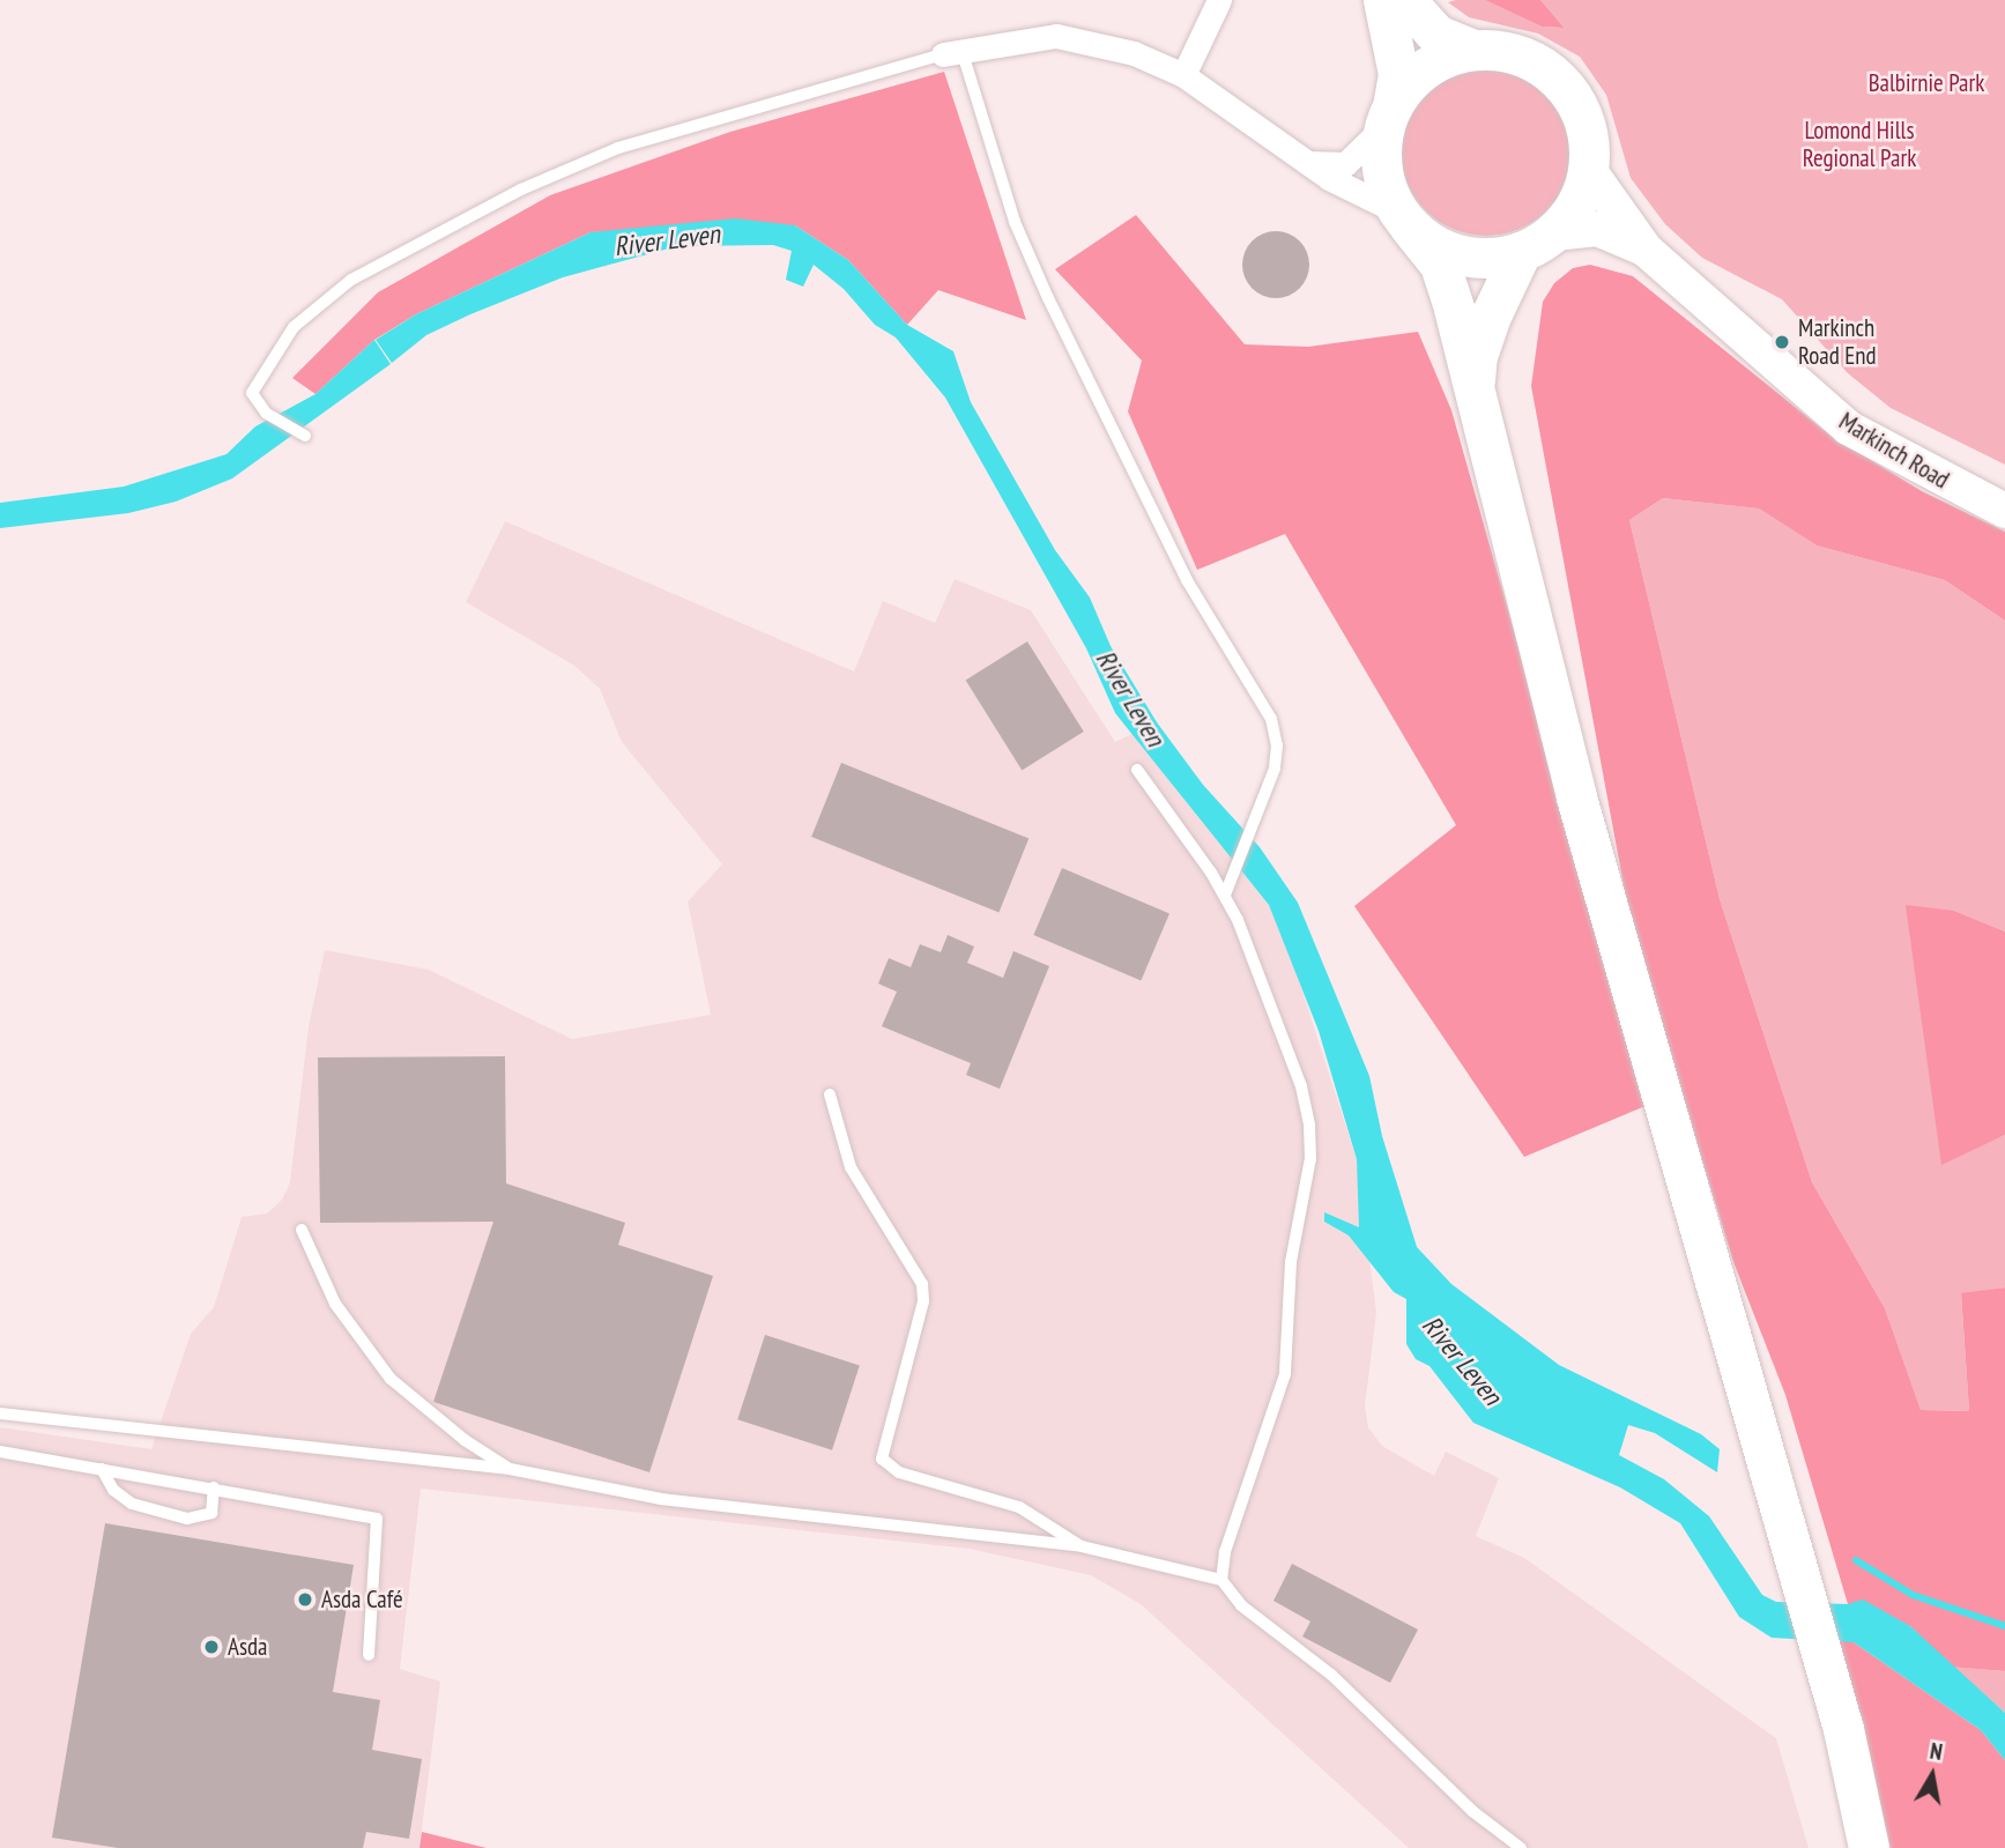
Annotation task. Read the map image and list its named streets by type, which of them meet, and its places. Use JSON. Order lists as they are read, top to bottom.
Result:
{
  "streets": {
    "main road": ["Markinch Road"]
  },
  "water": ["River Leven"],
  "parks": ["Balbirnie Park", "Lomond Hills Regional Park"],
  "places": ["Markinch Road End", "Asda Café", "Asda"],
  "north": "top"
}
